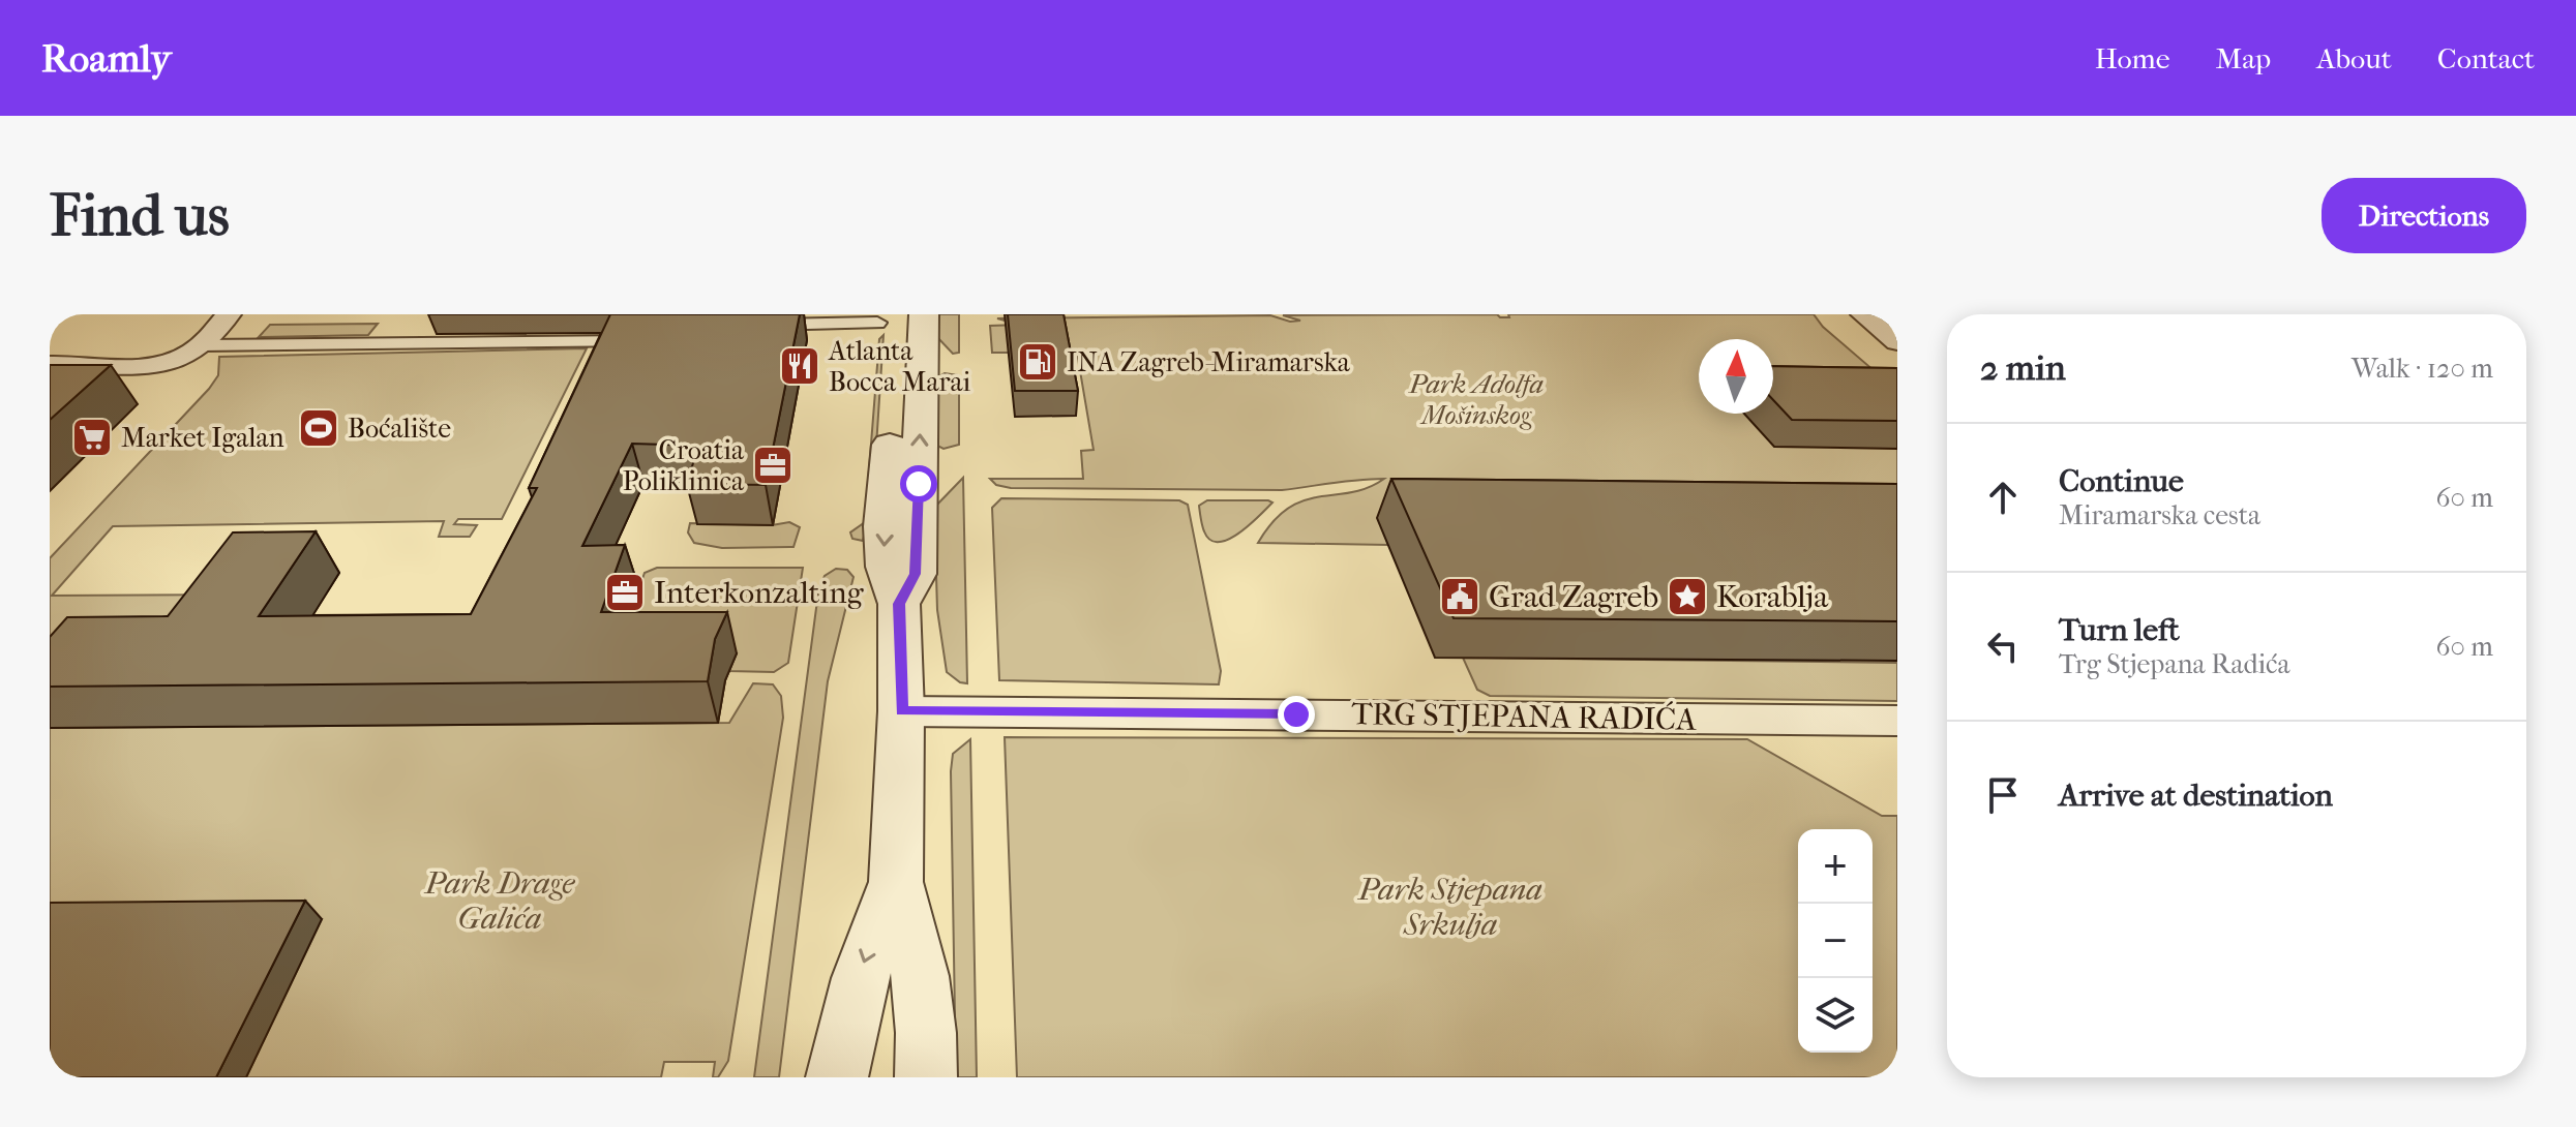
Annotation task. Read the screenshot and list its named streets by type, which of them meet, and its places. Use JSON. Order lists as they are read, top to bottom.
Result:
{
  "streets": {
    "street": ["TRG STJEPANA RADIĆA"]
  },
  "parks": ["Park Adolfa Mošinskog", "Park Drage Galića", "Park Stjepana Srkulja"],
  "places": {
    "fuel station": ["INA Zagreb-Miramarska"],
    "restaurant": ["Atlanta Bocca Marai"],
    "sports": ["Boćalište"],
    "supermarket": ["Market Igalan"],
    "office": ["Croatia Poliklinica", "Interkonzalting"],
    "public building": ["Grad Zagreb"],
    "place": ["Korablja"]
  },
  "north": "top",
  "page": {
    "header": "Roamly",
    "nav": [
      "Home",
      "Map",
      "About",
      "Contact"
    ],
    "buttons": "Directions",
    "title": "Find us",
    "heading": ["2 min", "Walk · 120 m"],
    "list": [
      ["Continue", "Miramarska cesta", "60 m"],
      ["Turn left", "Trg Stjepana Radića", "60 m"],
      "Arrive at destination"
    ],
    "map_buttons": ["+", "−"]
  }
}
